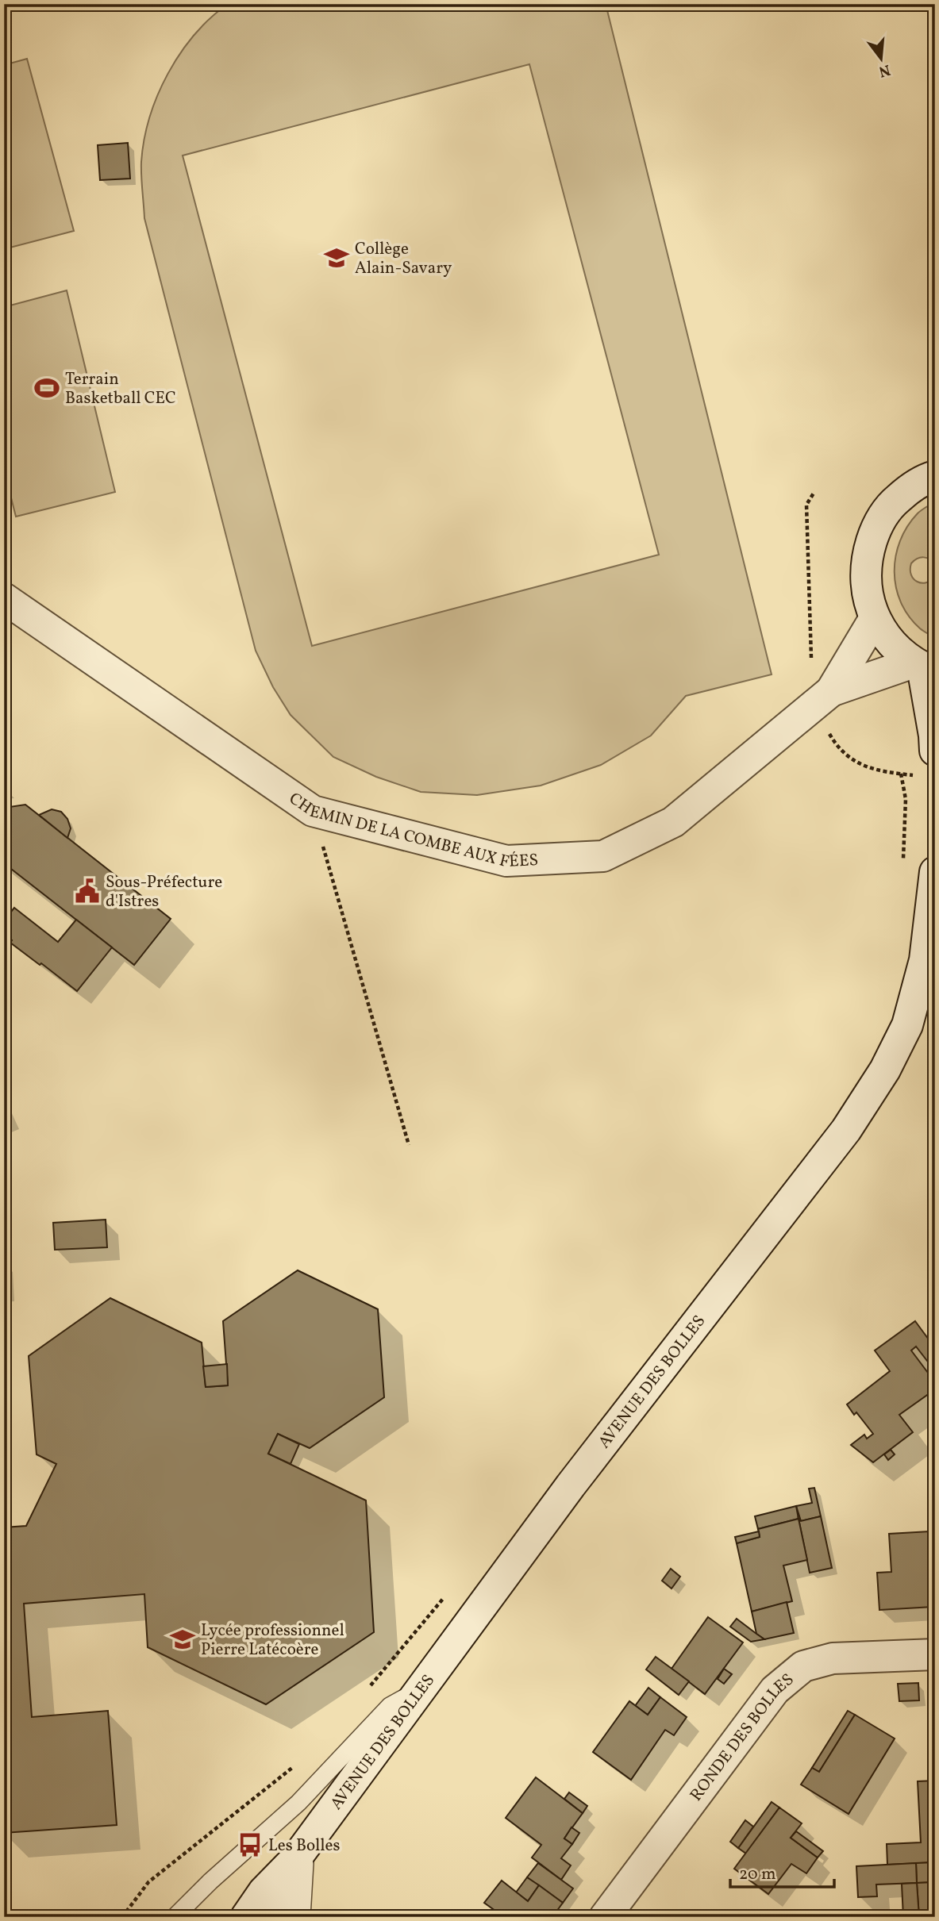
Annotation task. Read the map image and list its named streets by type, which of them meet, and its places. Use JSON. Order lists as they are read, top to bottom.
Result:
{
  "streets": {
    "main road": ["CHEMIN DE LA COMBE AUX FÉES", "AVENUE DES BOLLES", "RONDE DES BOLLES"]
  },
  "places": {
    "school or university": ["Collège Alain-Savary", "Lycée professionnel Pierre Latécoère"],
    "sports": ["Terrain Basketball CEC"],
    "public building": ["Sous-Préfecture d'Istres"],
    "bus stop": ["Les Bolles"]
  },
  "scale_bar": "20 m",
  "north": "bottom"
}
